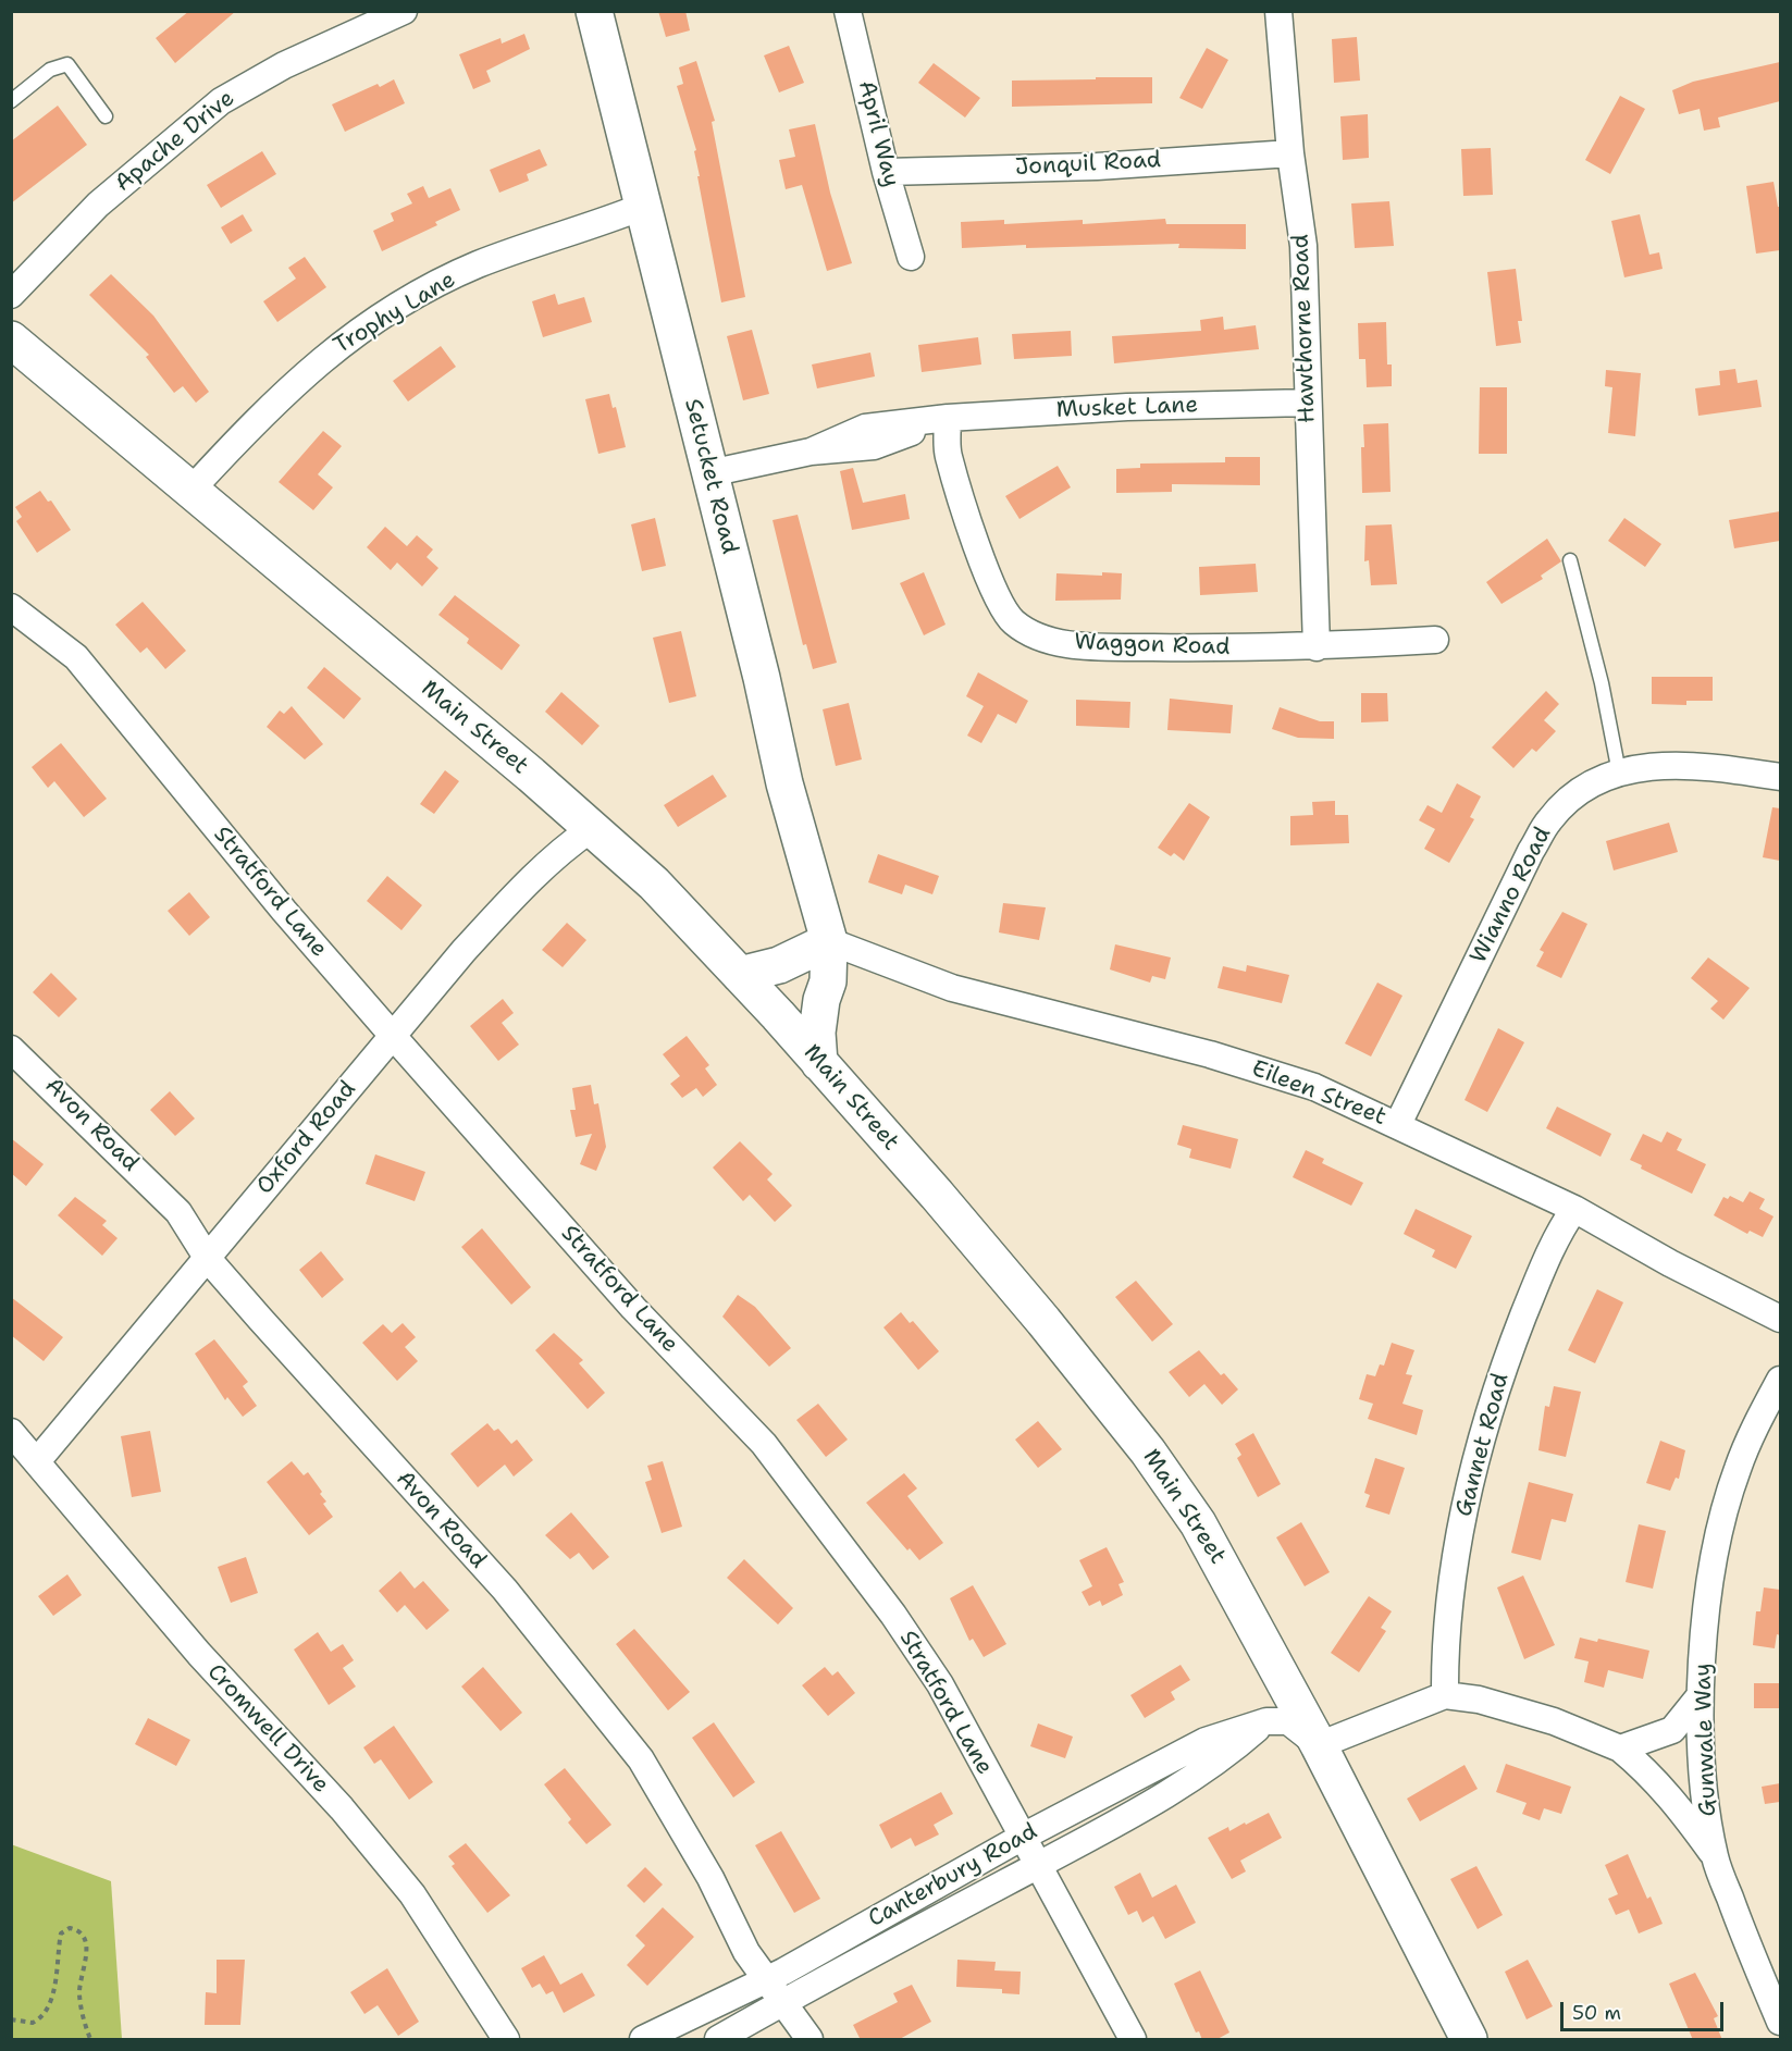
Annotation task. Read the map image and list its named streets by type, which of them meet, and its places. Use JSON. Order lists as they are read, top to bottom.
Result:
{
  "streets": {
    "main road": ["Setucket Road", "Main Street"],
    "street": [
      "April Way",
      "Apache Drive",
      "Jonquil Road",
      "Trophy Lane",
      "Hawthorne Road",
      "Musket Lane",
      "Waggon Road",
      "Stratford Lane",
      "Wianno Road",
      "Eileen Street",
      "Avon Road",
      "Oxford Road",
      "Gannet Road",
      "Cromwell Drive",
      "Gunwale Way",
      "Canterbury Road"
    ]
  },
  "crossings": [
    ["April Way", "Jonquil Road"],
    ["Jonquil Road", "Hawthorne Road"],
    ["Trophy Lane", "Setucket Road"],
    ["Trophy Lane", "Main Street"],
    ["Hawthorne Road", "Musket Lane"],
    ["Hawthorne Road", "Waggon Road"],
    ["Musket Lane", "Setucket Road"],
    ["Musket Lane", "Waggon Road"],
    ["Setucket Road", "Main Street"],
    ["Setucket Road", "Eileen Street"],
    ["Main Street", "Oxford Road"],
    ["Stratford Lane", "Oxford Road"],
    ["Stratford Lane", "Canterbury Road"],
    ["Wianno Road", "Eileen Street"],
    ["Eileen Street", "Gannet Road"],
    ["Avon Road", "Oxford Road"],
    ["Avon Road", "Canterbury Road"],
    ["Oxford Road", "Cromwell Drive"]
  ],
  "scale_bar": "50 m"
}
